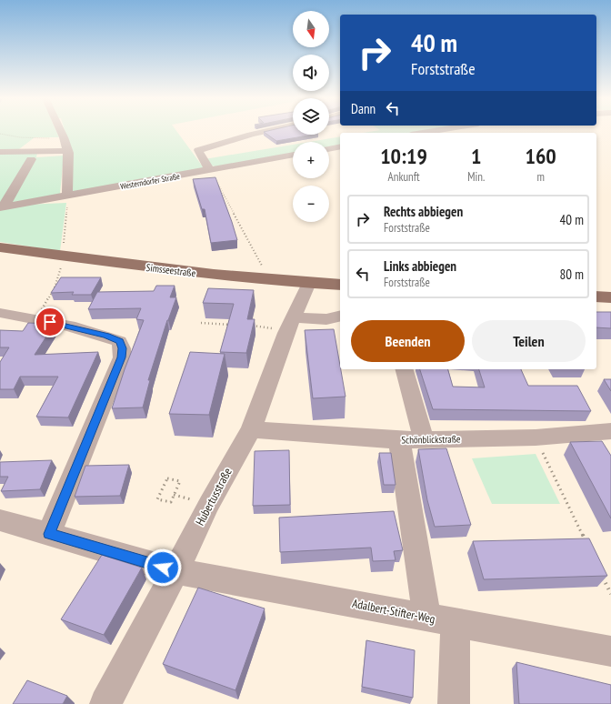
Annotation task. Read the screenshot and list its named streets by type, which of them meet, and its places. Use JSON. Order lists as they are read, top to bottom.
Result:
{
  "streets": {
    "main road": ["Simsseestraße"],
    "street": [
      "Westerndorfer Straße",
      "Schönblickstraße",
      "Hubertusstraße",
      "Adalbert-Stifter-Weg"
    ]
  },
  "crossings": [
    ["Simsseestraße", "Hubertusstraße"],
    ["Schönblickstraße", "Hubertusstraße"],
    ["Hubertusstraße", "Adalbert-Stifter-Weg"]
  ],
  "north": "bottom",
  "page": {
    "map_buttons": ["+", "−"],
    "turn": ["40 m", "Forststraße"],
    "then": "Dann",
    "eta": [
      "10:19",
      "Ankunft",
      "1",
      "Min.",
      "160",
      "m"
    ],
    "list": [
      {
        "name": "Rechts abbiegen",
        "note": "Forststraße",
        "value": "40 m"
      },
      {
        "name": "Links abbiegen",
        "note": "Forststraße",
        "value": "80 m"
      }
    ],
    "buttons": ["Beenden", "Teilen"]
  }
}
